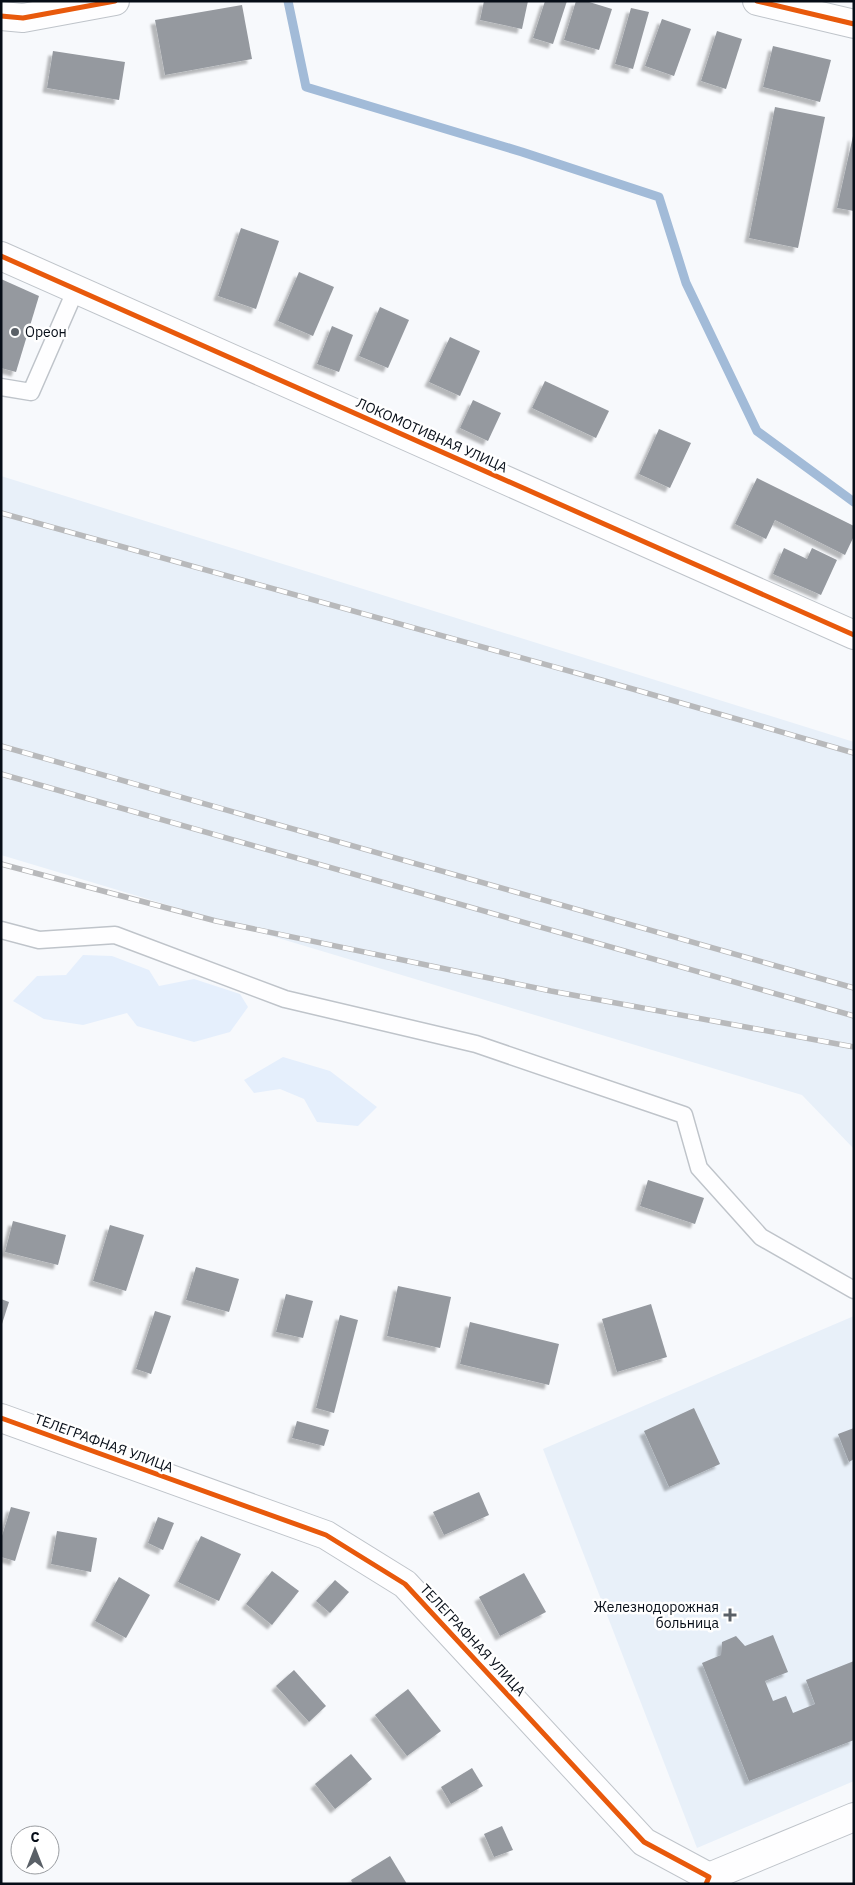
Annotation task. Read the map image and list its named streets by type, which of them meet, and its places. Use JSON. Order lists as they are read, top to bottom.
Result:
{
  "streets": {
    "street": ["ЛОКОМОТИВНАЯ УЛИЦА", "ТЕЛЕГРАФНАЯ УЛИЦА"]
  },
  "places": {
    "other": ["Ореон"],
    "health": ["Железнодорожная больница"]
  },
  "north": "top"
}
